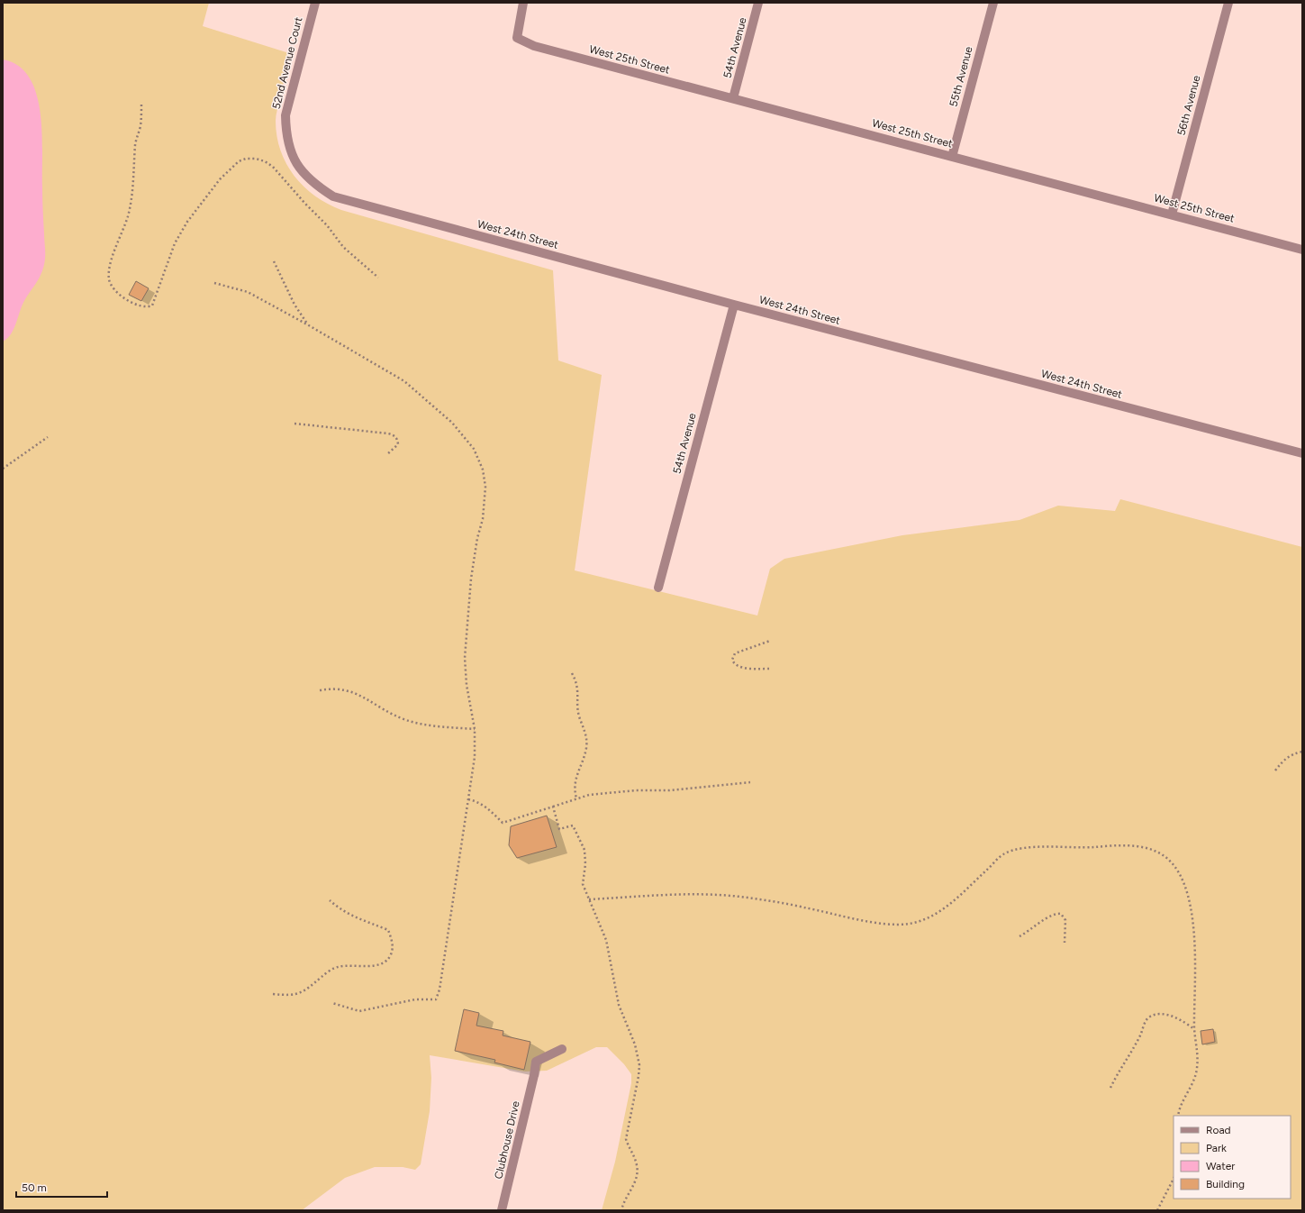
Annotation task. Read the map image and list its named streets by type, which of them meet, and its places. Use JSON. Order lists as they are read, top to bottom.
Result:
{
  "streets": {
    "street": [
      "54th Avenue",
      "West 25th Street",
      "52nd Avenue Court",
      "55th Avenue",
      "56th Avenue",
      "West 24th Street",
      "Clubhouse Drive"
    ]
  },
  "crossings": [
    ["54th Avenue", "West 25th Street"],
    ["54th Avenue", "West 24th Street"],
    ["West 25th Street", "55th Avenue"],
    ["West 25th Street", "56th Avenue"],
    ["52nd Avenue Court", "West 24th Street"]
  ],
  "legend": [
    "Road",
    "Park",
    "Water",
    "Building"
  ],
  "scale_bar": "50 m"
}
